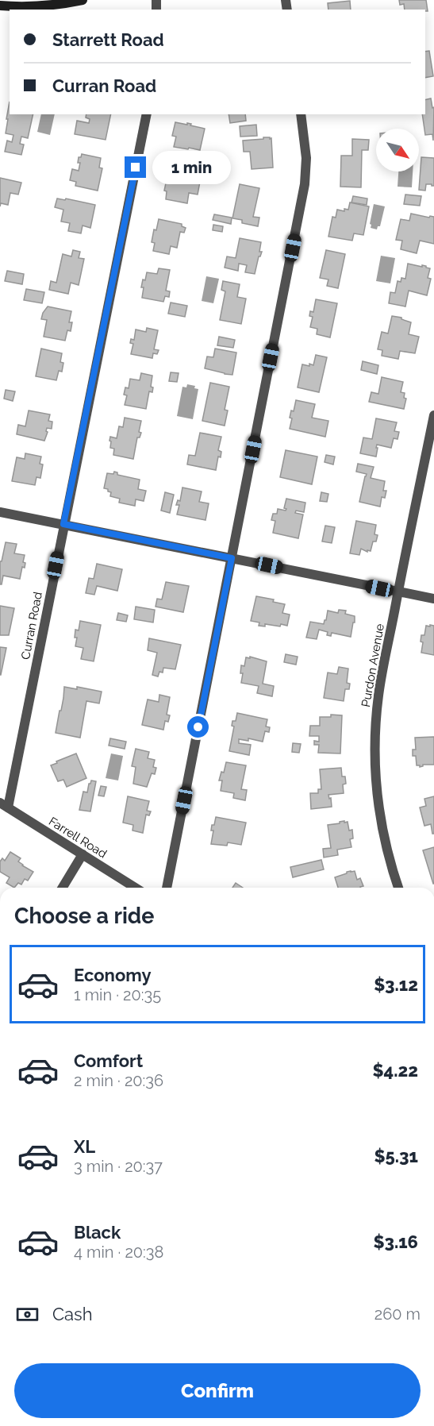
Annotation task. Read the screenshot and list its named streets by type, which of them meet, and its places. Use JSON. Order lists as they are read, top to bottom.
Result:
{
  "streets": {
    "street": ["Curran Road", "Purdon Avenue", "Farrell Road"]
  },
  "crossings": [
    ["Curran Road", "Farrell Road"]
  ],
  "north": "bottom right",
  "page": {
    "banner": ["Starrett Road", "Curran Road"],
    "bubble": "1 min",
    "heading": "Choose a ride",
    "list": [
      {
        "name": "Economy",
        "note": "1 min · 20:35",
        "value": "$3.12"
      },
      {
        "name": "Comfort",
        "note": "2 min · 20:36",
        "value": "$4.22"
      },
      {
        "name": "XL",
        "note": "3 min · 20:37",
        "value": "$5.31"
      },
      {
        "name": "Black",
        "note": "4 min · 20:38",
        "value": "$3.16"
      }
    ],
    "pay": ["Cash", "260 m"],
    "buttons": "Confirm"
  }
}
